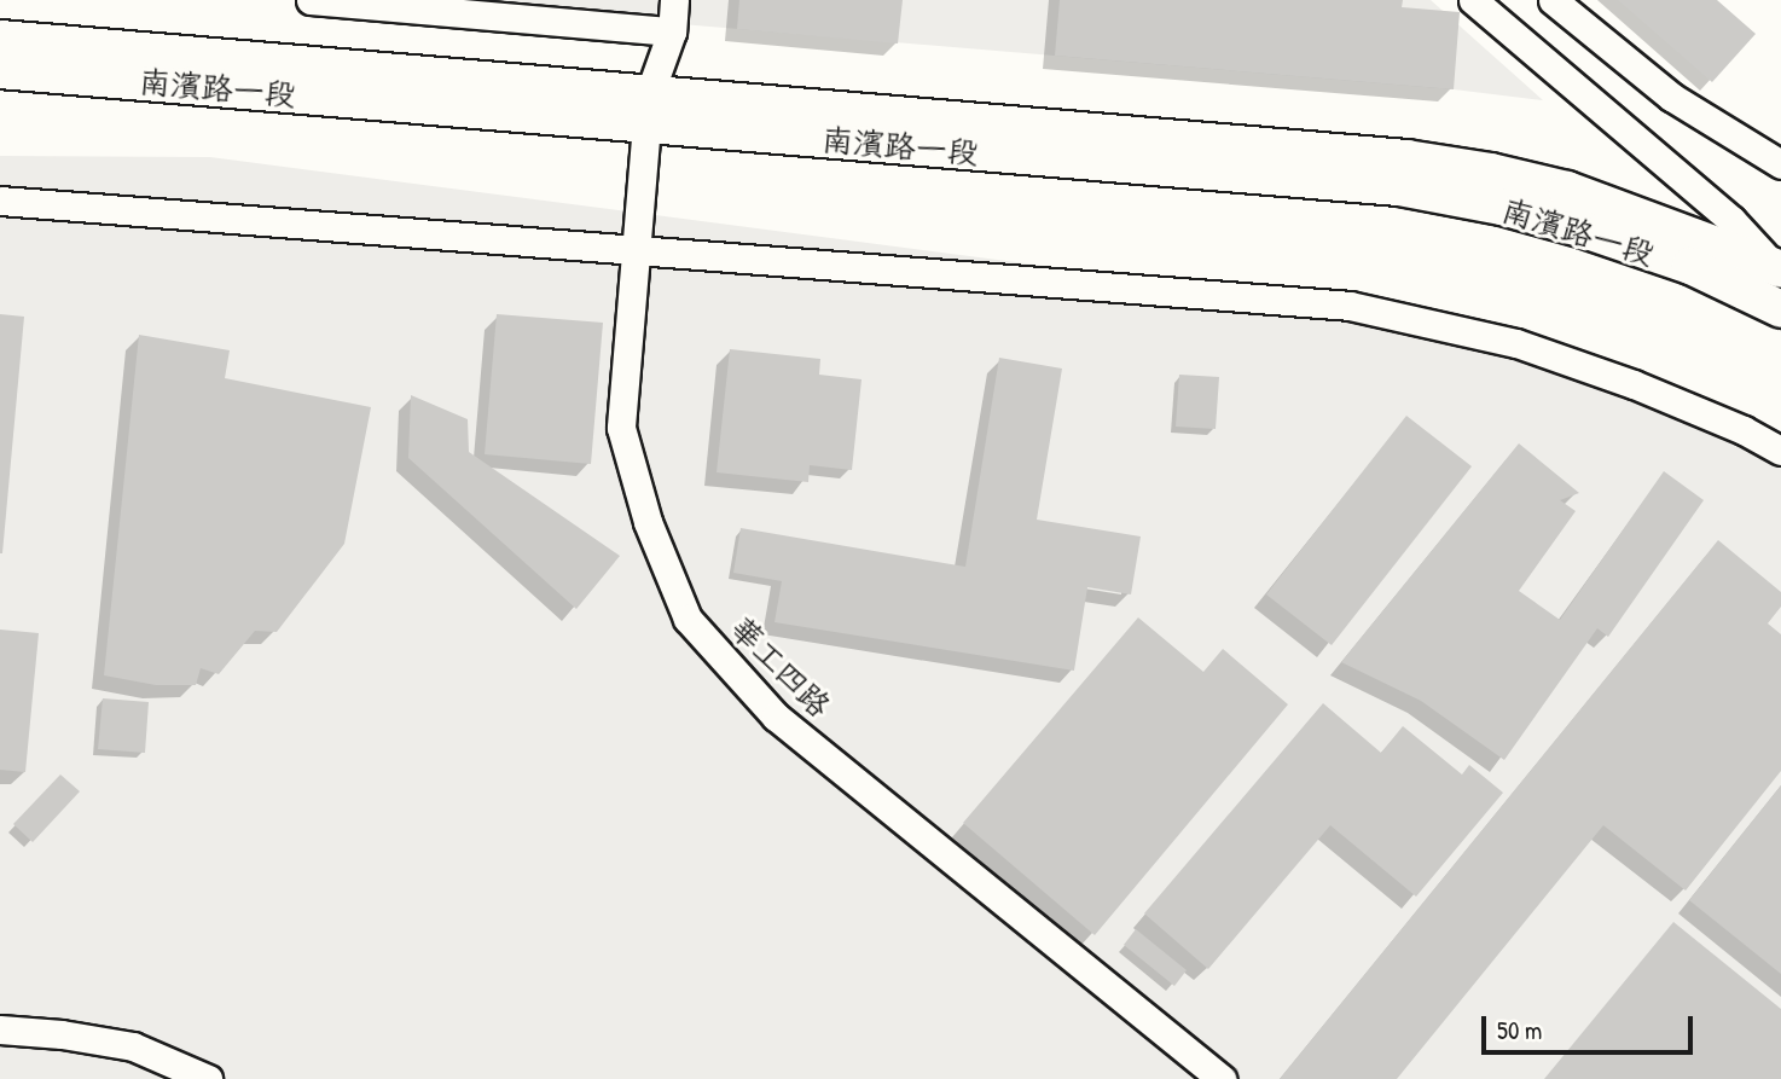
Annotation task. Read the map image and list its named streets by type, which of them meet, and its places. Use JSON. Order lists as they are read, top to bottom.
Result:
{
  "streets": {
    "main road": ["南濱路一段"],
    "street": ["華工四路"]
  },
  "crossings": [
    ["南濱路一段", "華工四路"]
  ],
  "scale_bar": "50 m"
}
